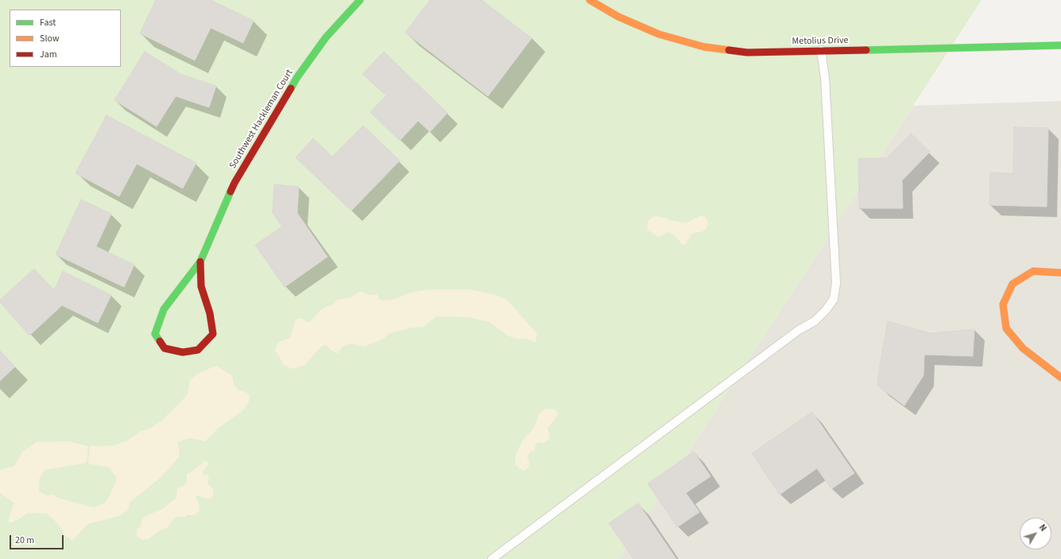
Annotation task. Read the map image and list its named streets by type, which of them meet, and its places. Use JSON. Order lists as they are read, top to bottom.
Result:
{
  "streets": {
    "street": ["Metolius Drive", "Southwest Hackleman Court"]
  },
  "legend": ["Fast", "Slow", "Jam"],
  "scale_bar": "20 m",
  "north": "top right"
}
